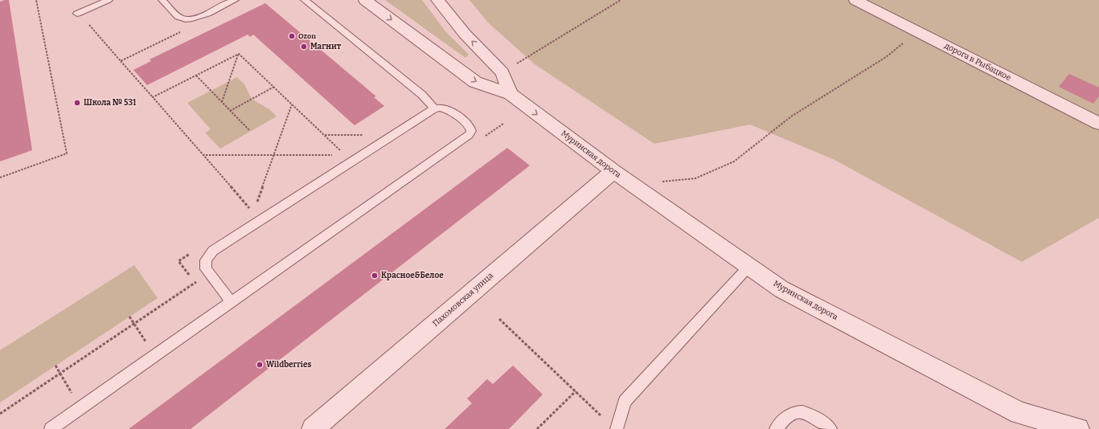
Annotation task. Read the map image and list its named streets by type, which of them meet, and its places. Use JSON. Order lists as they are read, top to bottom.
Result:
{
  "streets": {
    "street": ["дорога в Рыбацкое", "Муринская дорога", "Пахомовская улица"]
  },
  "crossings": [
    ["Муринская дорога", "Пахомовская улица"]
  ],
  "places": [
    "Ozon",
    "Магнит",
    "Школа № 531",
    "Красное&Белое",
    "Wildberries"
  ]
}
